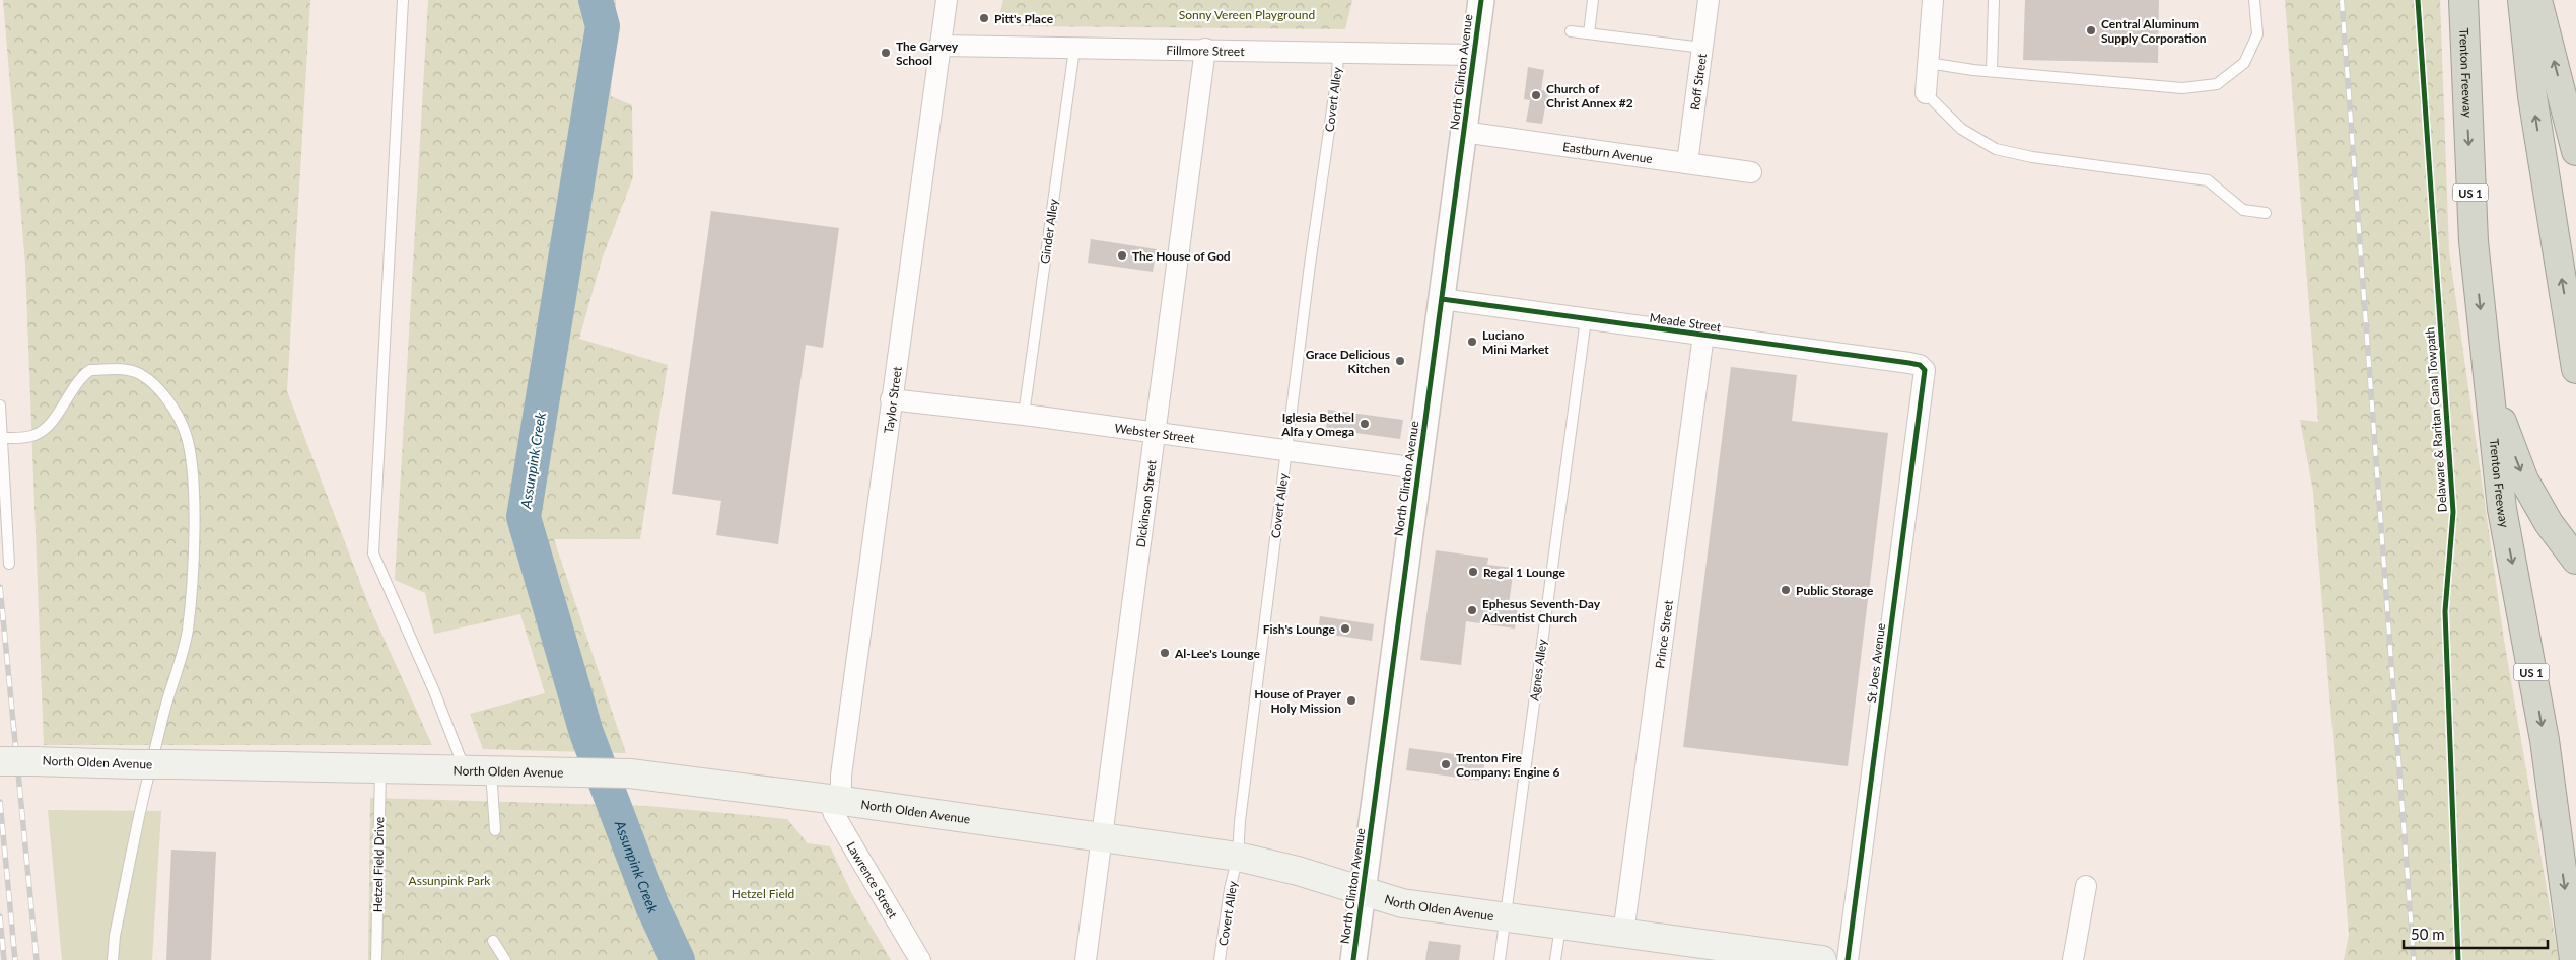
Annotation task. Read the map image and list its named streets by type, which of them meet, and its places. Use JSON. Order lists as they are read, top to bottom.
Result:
{
  "streets": {
    "highway": ["Trenton Freeway", "US 1"],
    "main road": ["North Olden Avenue"],
    "street": [
      "Fillmore Street",
      "North Clinton Avenue",
      "Roff Street",
      "Eastburn Avenue",
      "Meade Street",
      "Taylor Street",
      "Webster Street",
      "Dickinson Street",
      "Prince Street",
      "St Joes Avenue",
      "Lawrence Street"
    ],
    "lane": [
      "Covert Alley",
      "Ginder Alley",
      "Agnes Alley",
      "Hetzel Field Drive"
    ],
    "cycle path": ["Delaware & Raritan Canal Towpath"]
  },
  "crossings": [
    ["Fillmore Street", "North Clinton Avenue"],
    ["Fillmore Street", "Covert Alley"],
    ["Fillmore Street", "Ginder Alley"],
    ["Fillmore Street", "Taylor Street"],
    ["Fillmore Street", "Dickinson Street"],
    ["North Clinton Avenue", "Eastburn Avenue"],
    ["North Clinton Avenue", "Meade Street"],
    ["North Clinton Avenue", "Webster Street"],
    ["North Clinton Avenue", "North Olden Avenue"],
    ["Roff Street", "Eastburn Avenue"],
    ["Covert Alley", "Webster Street"],
    ["Covert Alley", "North Olden Avenue"],
    ["Ginder Alley", "Webster Street"],
    ["Meade Street", "Prince Street"],
    ["Meade Street", "St Joes Avenue"],
    ["Meade Street", "Agnes Alley"],
    ["Taylor Street", "Webster Street"],
    ["Taylor Street", "North Olden Avenue"],
    ["Taylor Street", "Lawrence Street"],
    ["Webster Street", "Dickinson Street"],
    ["Dickinson Street", "North Olden Avenue"],
    ["Prince Street", "North Olden Avenue"],
    ["Agnes Alley", "North Olden Avenue"],
    ["North Olden Avenue", "Hetzel Field Drive"],
    ["North Olden Avenue", "Lawrence Street"]
  ],
  "water": ["Assunpink Creek"],
  "parks": ["Sonny Vereen Playground", "Assunpink Park", "Hetzel Field"],
  "places": [
    "Pitt's Place",
    "Central Aluminum Supply Corporation",
    "The Garvey School",
    "Church of Christ Annex #2",
    "The House of God",
    "Luciano Mini Market",
    "Grace Delicious Kitchen",
    "Iglesia Bethel Alfa y Omega",
    "Regal 1 Lounge",
    "Public Storage",
    "Ephesus Seventh-Day Adventist Church",
    "Fish's Lounge",
    "Al-Lee's Lounge",
    "House of Prayer Holy Mission",
    "Trenton Fire Company: Engine 6"
  ],
  "scale_bar": "50 m"
}
